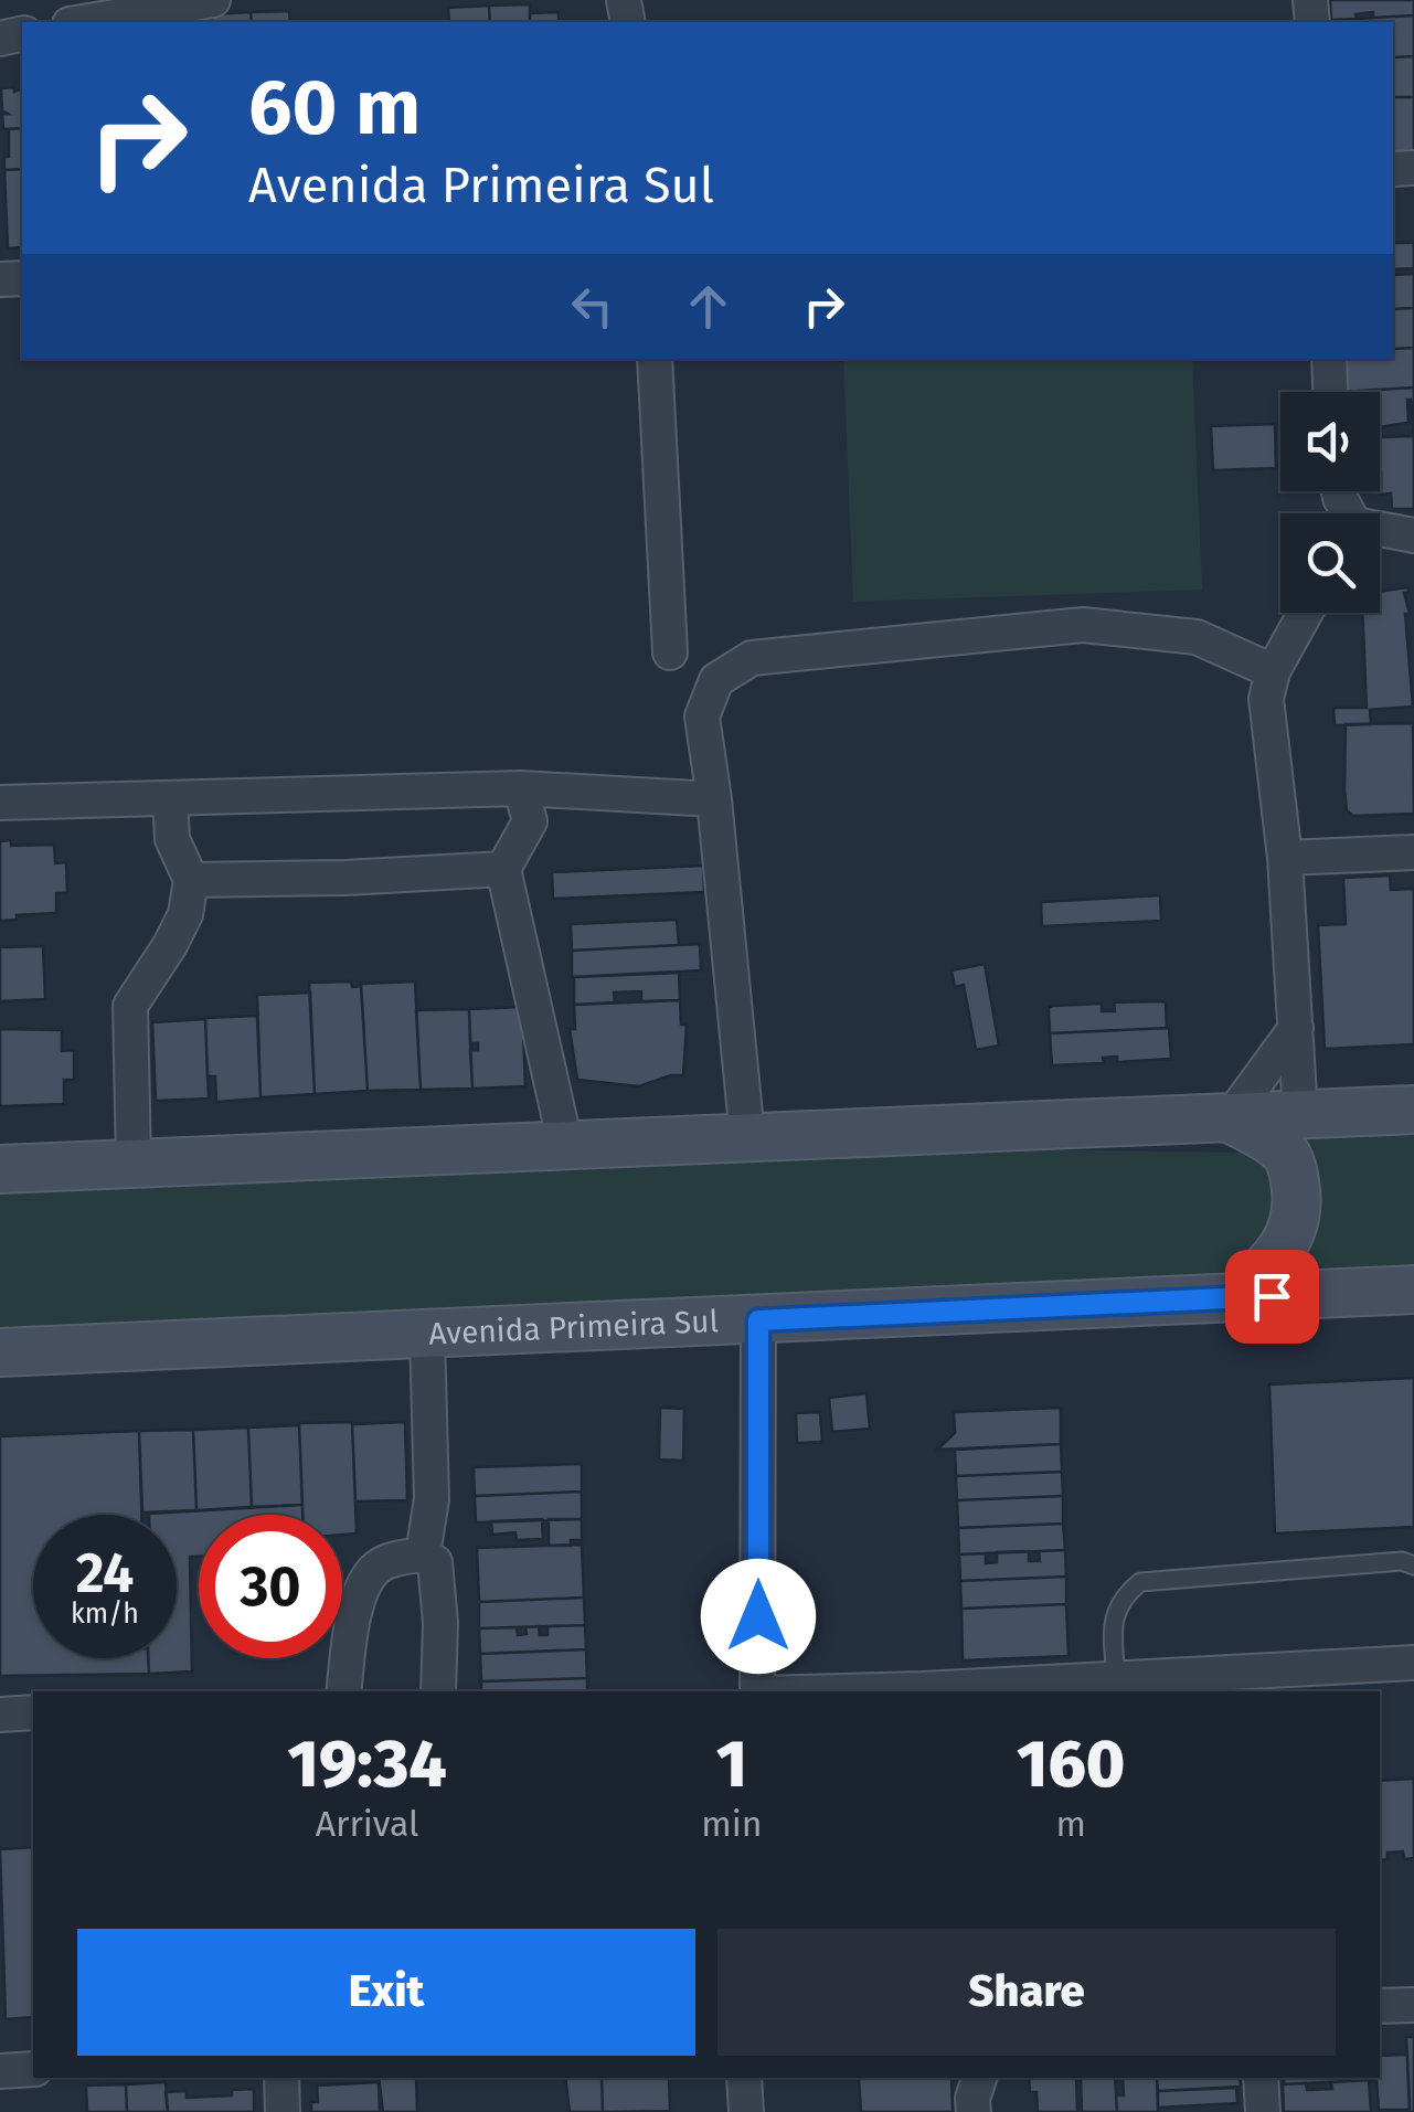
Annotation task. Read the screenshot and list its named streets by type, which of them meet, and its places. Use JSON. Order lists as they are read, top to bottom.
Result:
{
  "streets": {
    "main road": ["Avenida Primeira Sul"]
  },
  "page": {
    "turn": ["60 m", "Avenida Primeira Sul"],
    "speed": "24 km/h",
    "limit": "30",
    "eta": [
      "19:34",
      "Arrival",
      "1",
      "min",
      "160",
      "m"
    ],
    "buttons": ["Exit", "Share"]
  }
}
